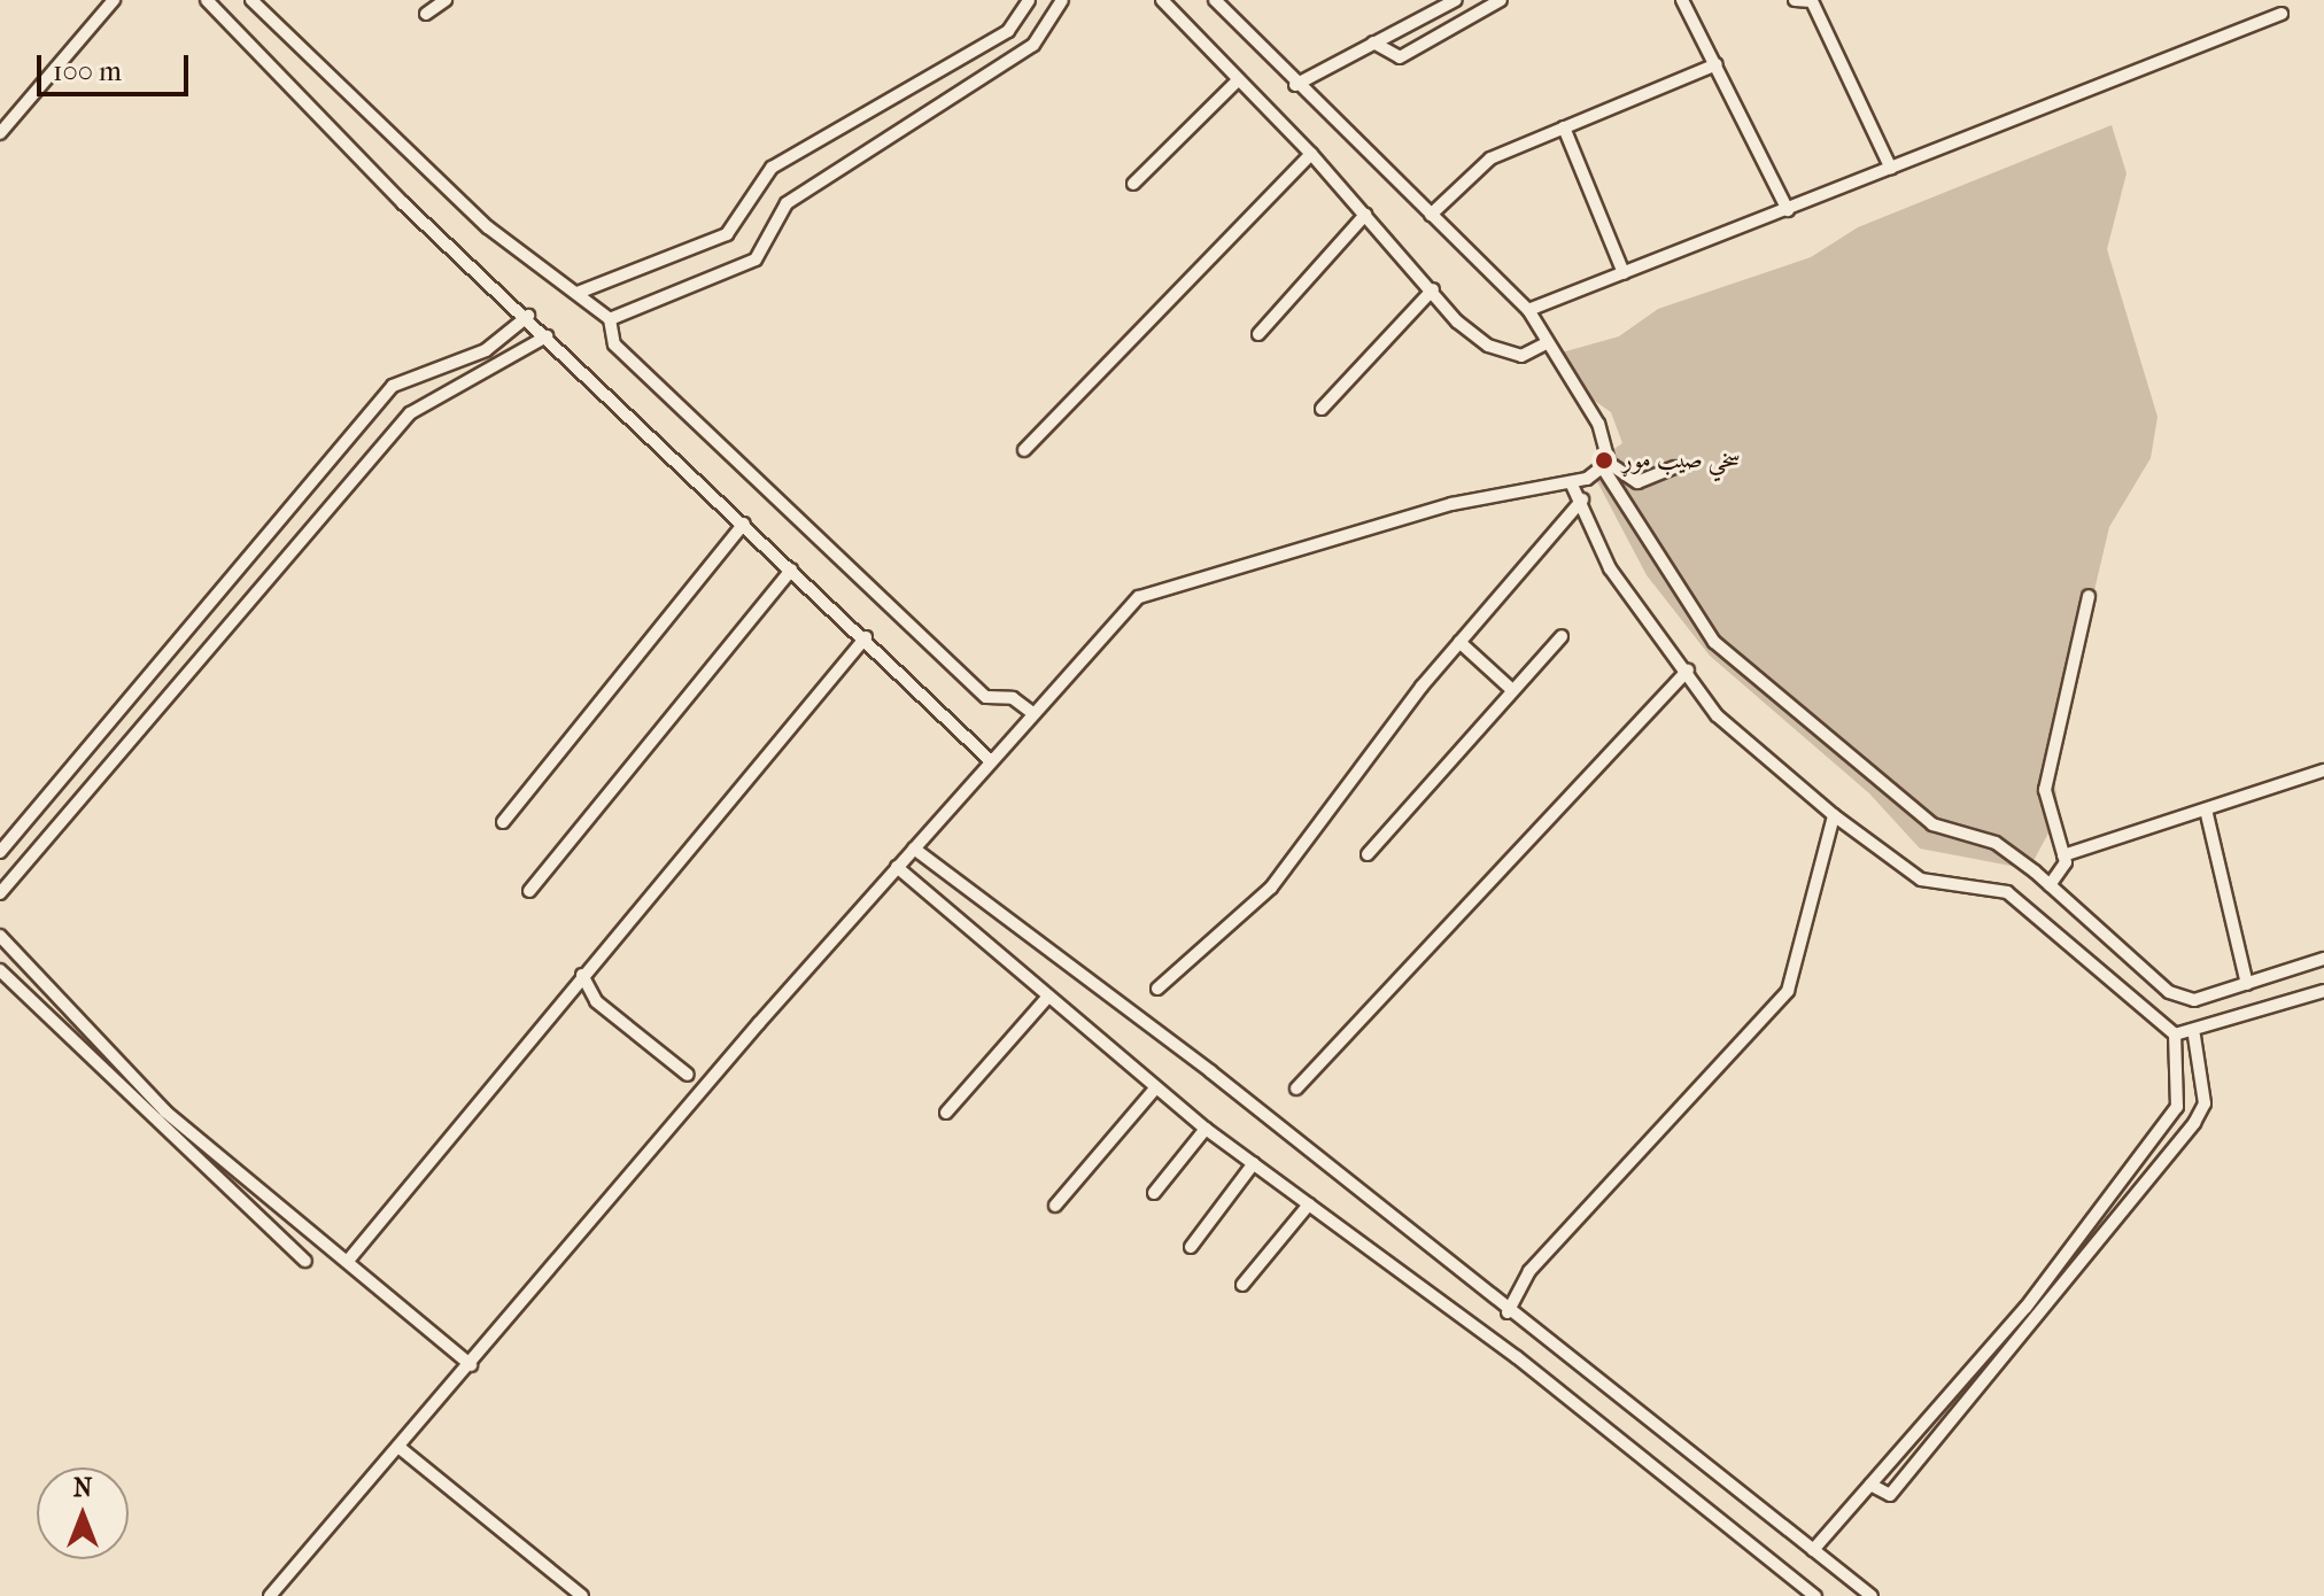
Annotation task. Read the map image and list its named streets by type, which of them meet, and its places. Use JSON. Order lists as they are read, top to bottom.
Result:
{
  "places": ["سخي صیب موړ"],
  "scale_bar": "100 m",
  "north": "top"
}
